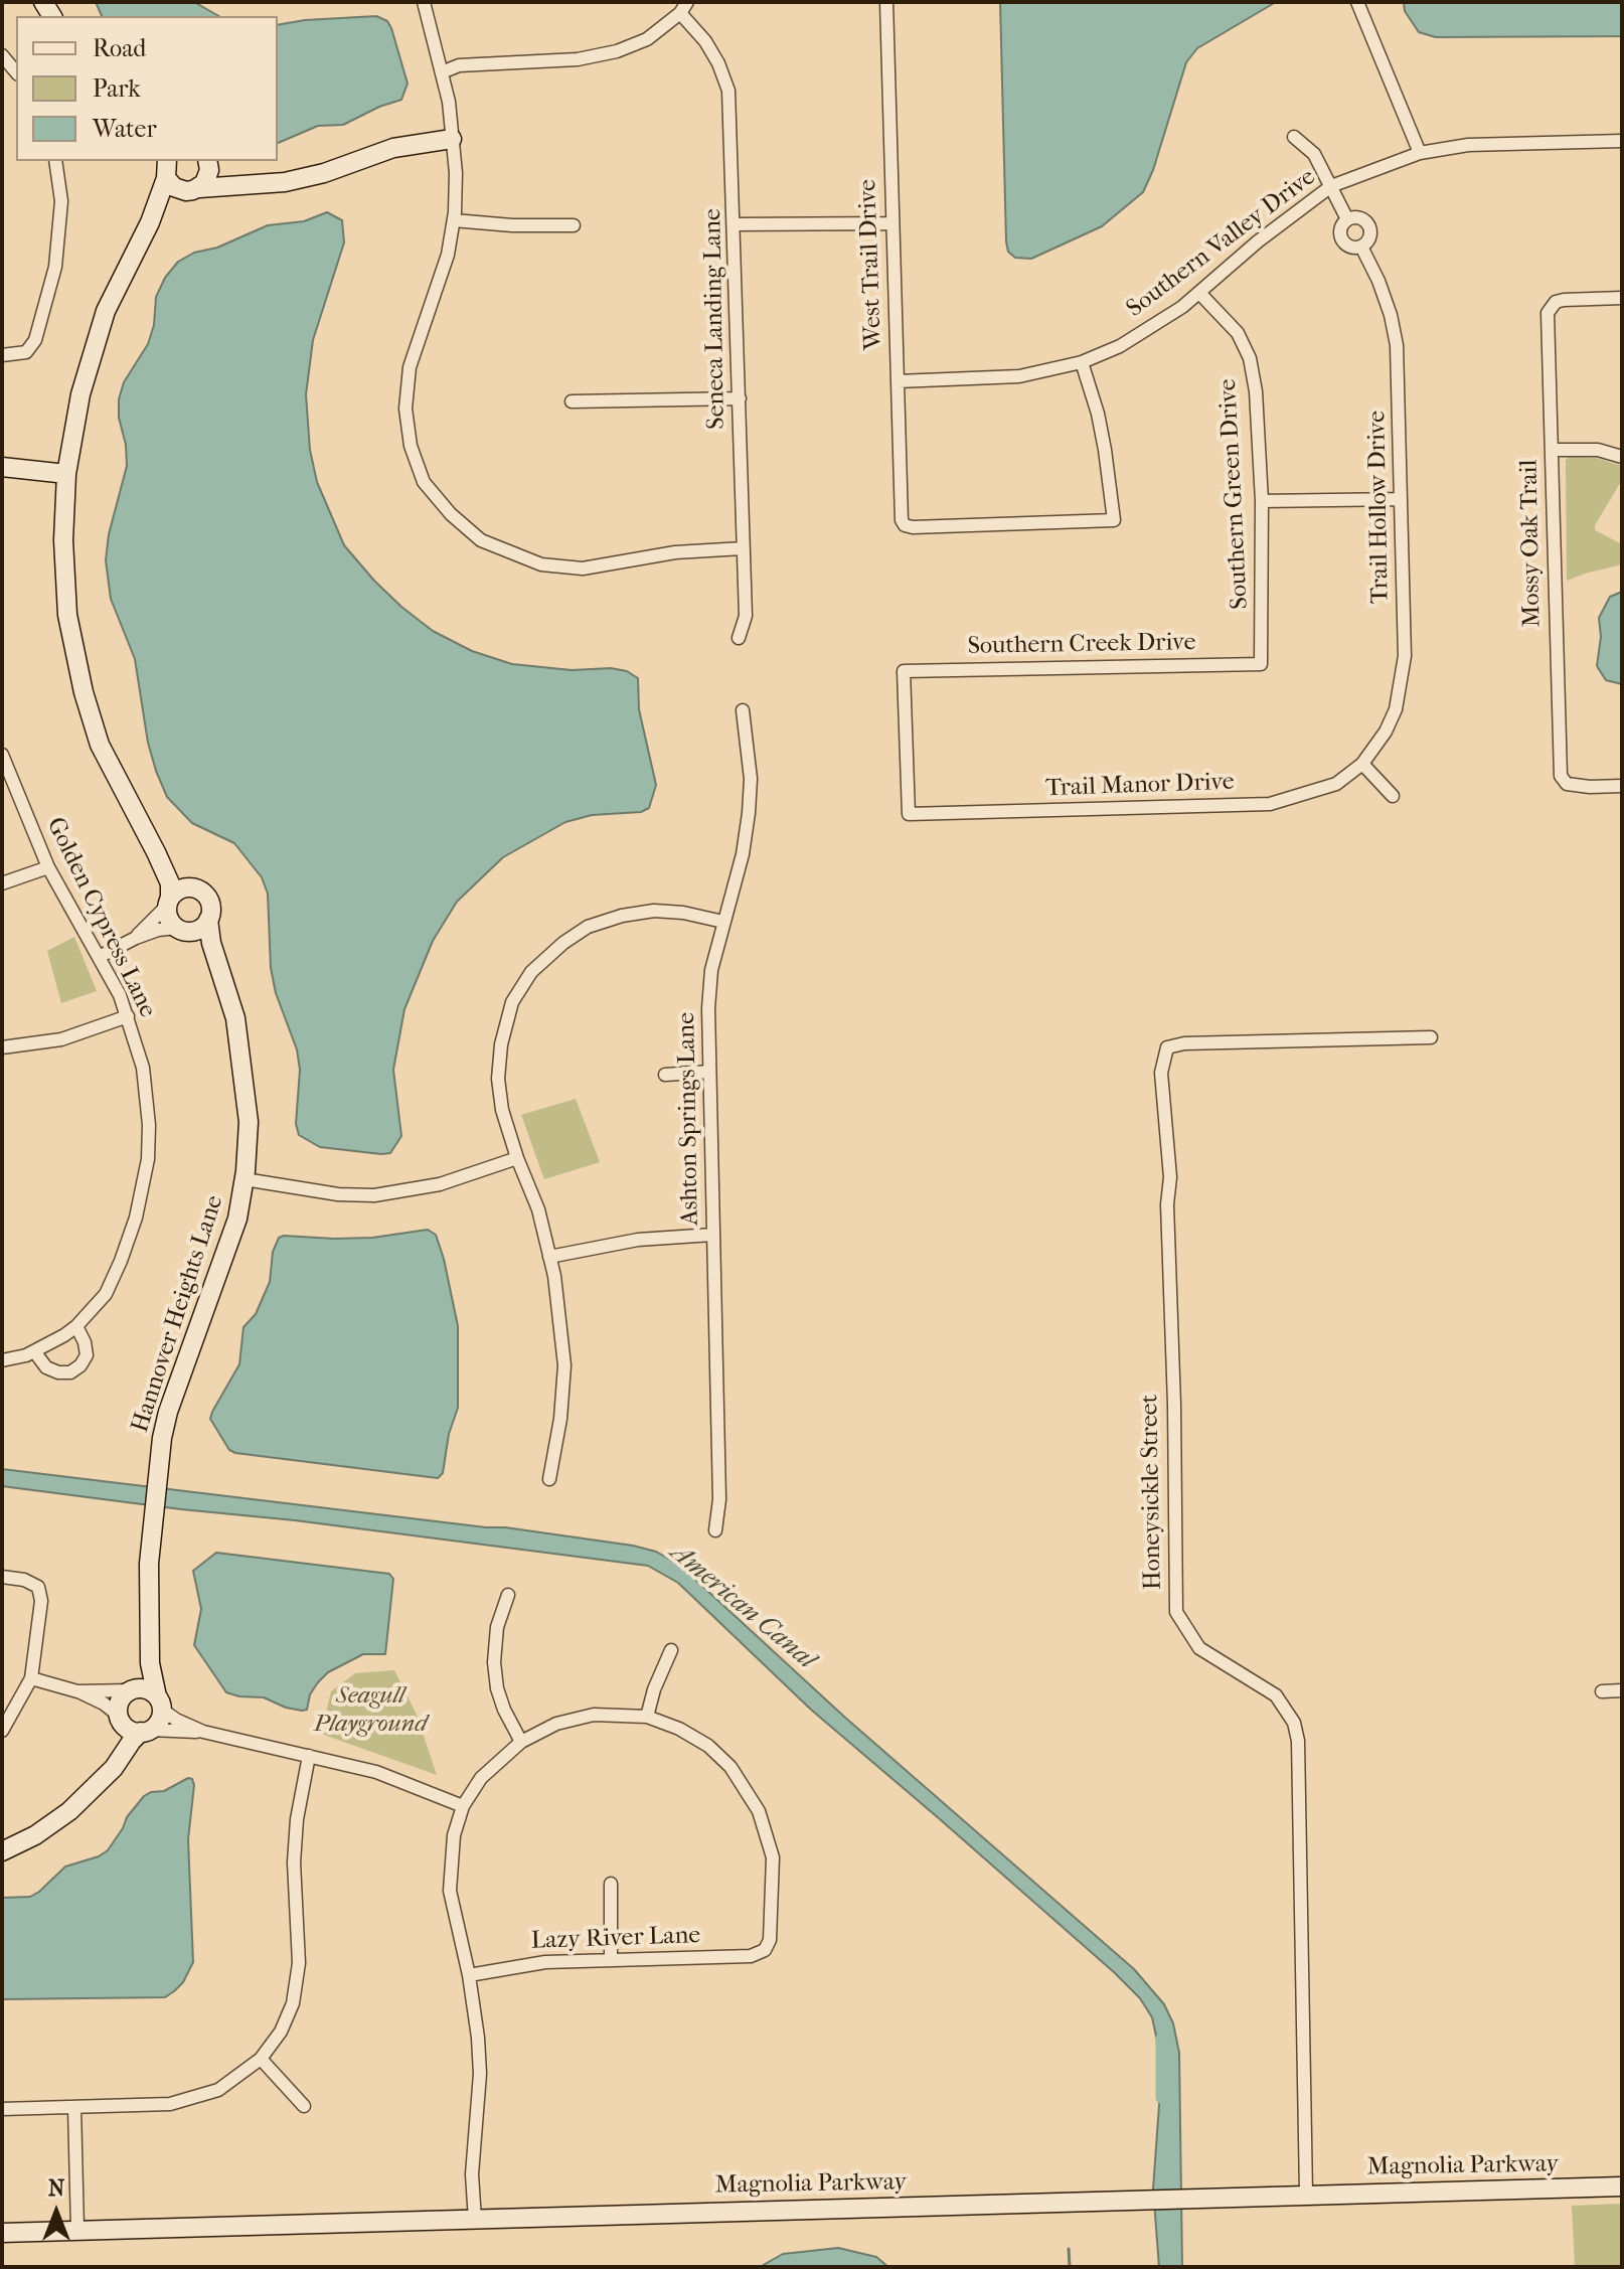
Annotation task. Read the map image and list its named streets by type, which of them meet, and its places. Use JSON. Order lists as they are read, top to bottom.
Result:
{
  "streets": {
    "street": [
      "Southern Valley Drive",
      "West Trail Drive",
      "Seneca Landing Lane",
      "Southern Green Drive",
      "Trail Hollow Drive",
      "Mossy Oak Trail",
      "Southern Creek Drive",
      "Trail Manor Drive",
      "Golden Cypress Lane",
      "Ashton Springs Lane",
      "Hannover Heights Lane",
      "Honeysickle Street",
      "Lazy River Lane",
      "Magnolia Parkway"
    ]
  },
  "crossings": [
    ["Southern Valley Drive", "West Trail Drive"],
    ["Southern Valley Drive", "Southern Green Drive"],
    ["Southern Valley Drive", "Trail Hollow Drive"],
    ["Southern Green Drive", "Southern Creek Drive"],
    ["Trail Hollow Drive", "Trail Manor Drive"],
    ["Southern Creek Drive", "Trail Manor Drive"],
    ["Honeysickle Street", "Magnolia Parkway"]
  ],
  "water": ["American Canal"],
  "parks": ["Seagull Playground"],
  "legend": ["Road", "Park", "Water"],
  "north": "top"
}
